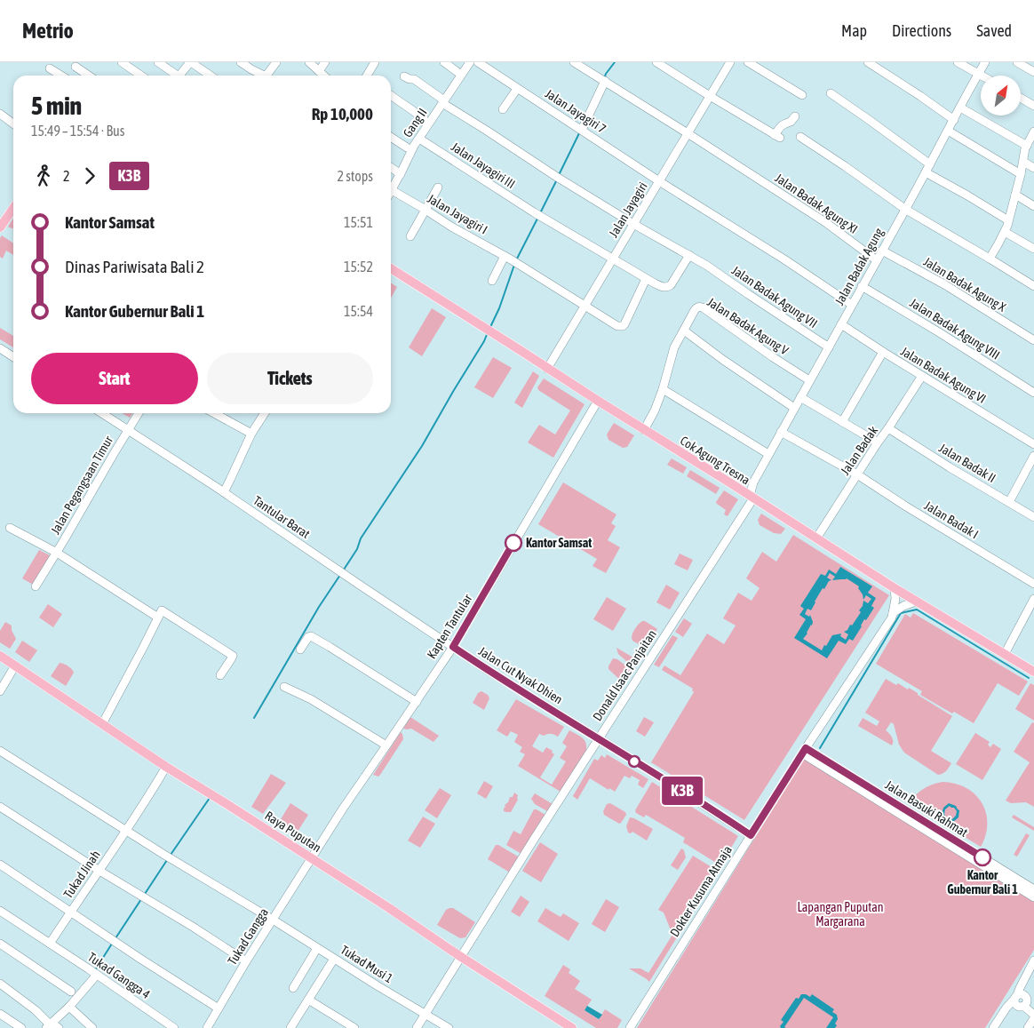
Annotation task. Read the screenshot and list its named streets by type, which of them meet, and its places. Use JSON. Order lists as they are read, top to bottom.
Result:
{
  "streets": {
    "main road": ["Cok Agung Tresna", "Raya Puputan"],
    "street": [
      "Jalan Jayagiri 7",
      "Gang II",
      "Jalan Jayagiri III",
      "Jalan Badak Agung XI",
      "Jalan Jayagiri",
      "Jalan Jayagiri I",
      "Jalan Badak Agung",
      "Jalan Badak Agung X",
      "Jalan Badak Agung VII",
      "Jalan Badak Agung V",
      "Jalan Badak Agung VIII",
      "Jalan Badak Agung VI",
      "Jalan Badak",
      "Jalan Badak II",
      "Jalan Pegangsaan Timur",
      "Tantular Barat",
      "Jalan Badak I",
      "Kapten Tantular",
      "Jalan Cut Nyak Dhien",
      "Donald Isaac Panjaitan",
      "Jalan Basuki Rahmat",
      "Tukad Jinah",
      "Dokter Kusuma Atmaja",
      "Tukad Gangga",
      "Tukad Musi 1",
      "Tukad Gangga 4"
    ]
  },
  "crossings": [
    ["Jalan Jayagiri 7", "Jalan Jayagiri"],
    ["Jalan Jayagiri 7", "Jalan Badak Agung"],
    ["Gang II", "Jalan Jayagiri III"],
    ["Gang II", "Jalan Badak Agung VII"],
    ["Jalan Jayagiri III", "Jalan Jayagiri"],
    ["Jalan Jayagiri III", "Jalan Jayagiri I"],
    ["Jalan Jayagiri III", "Jalan Badak Agung VII"],
    ["Jalan Badak Agung XI", "Jalan Jayagiri"],
    ["Jalan Badak Agung XI", "Jalan Badak Agung"],
    ["Jalan Jayagiri", "Jalan Jayagiri I"],
    ["Jalan Jayagiri", "Jalan Badak Agung VII"],
    ["Jalan Jayagiri", "Cok Agung Tresna"],
    ["Jalan Badak Agung", "Jalan Badak Agung X"],
    ["Jalan Badak Agung", "Jalan Badak Agung VII"],
    ["Jalan Badak Agung", "Jalan Badak Agung V"],
    ["Jalan Badak Agung", "Jalan Badak Agung VIII"],
    ["Jalan Badak Agung", "Jalan Badak Agung VI"],
    ["Jalan Badak Agung", "Cok Agung Tresna"],
    ["Jalan Badak Agung", "Jalan Badak I"],
    ["Jalan Badak Agung", "Donald Isaac Panjaitan"],
    ["Jalan Badak Agung V", "Cok Agung Tresna"],
    ["Jalan Badak Agung VI", "Jalan Badak"],
    ["Jalan Badak", "Cok Agung Tresna"],
    ["Jalan Badak", "Jalan Badak II"],
    ["Jalan Badak", "Jalan Badak I"],
    ["Cok Agung Tresna", "Kapten Tantular"],
    ["Cok Agung Tresna", "Donald Isaac Panjaitan"],
    ["Cok Agung Tresna", "Dokter Kusuma Atmaja"],
    ["Jalan Pegangsaan Timur", "Tantular Barat"],
    ["Tantular Barat", "Kapten Tantular"],
    ["Tantular Barat", "Jalan Cut Nyak Dhien"],
    ["Kapten Tantular", "Jalan Cut Nyak Dhien"],
    ["Kapten Tantular", "Raya Puputan"],
    ["Kapten Tantular", "Tukad Gangga"],
    ["Jalan Cut Nyak Dhien", "Donald Isaac Panjaitan"],
    ["Jalan Cut Nyak Dhien", "Dokter Kusuma Atmaja"],
    ["Donald Isaac Panjaitan", "Raya Puputan"],
    ["Donald Isaac Panjaitan", "Tukad Musi 1"],
    ["Jalan Basuki Rahmat", "Dokter Kusuma Atmaja"],
    ["Raya Puputan", "Tukad Jinah"],
    ["Raya Puputan", "Tukad Gangga"],
    ["Tukad Jinah", "Tukad Musi 1"],
    ["Tukad Jinah", "Tukad Gangga 4"],
    ["Tukad Gangga", "Tukad Musi 1"]
  ],
  "parks": ["Lapangan Puputan Margarana"],
  "places": ["Kantor Samsat", "Kantor Gubernur Bali 1"],
  "lines": ["bus line K3B"],
  "north": "top right",
  "page": {
    "header": "Metrio",
    "nav": ["Map", "Directions", "Saved"],
    "on_map": "K3B",
    "heading": ["5 min", "15:49 – 15:54 · Bus", "Rp 10,000"],
    "legs": ["2", "K3B", "2 stops"],
    "list": [
      {
        "name": "Kantor Samsat",
        "value": "15:51"
      },
      {
        "name": "Dinas Pariwisata Bali 2",
        "value": "15:52"
      },
      {
        "name": "Kantor Gubernur Bali 1",
        "value": "15:54"
      }
    ],
    "buttons": ["Start", "Tickets"]
  }
}
